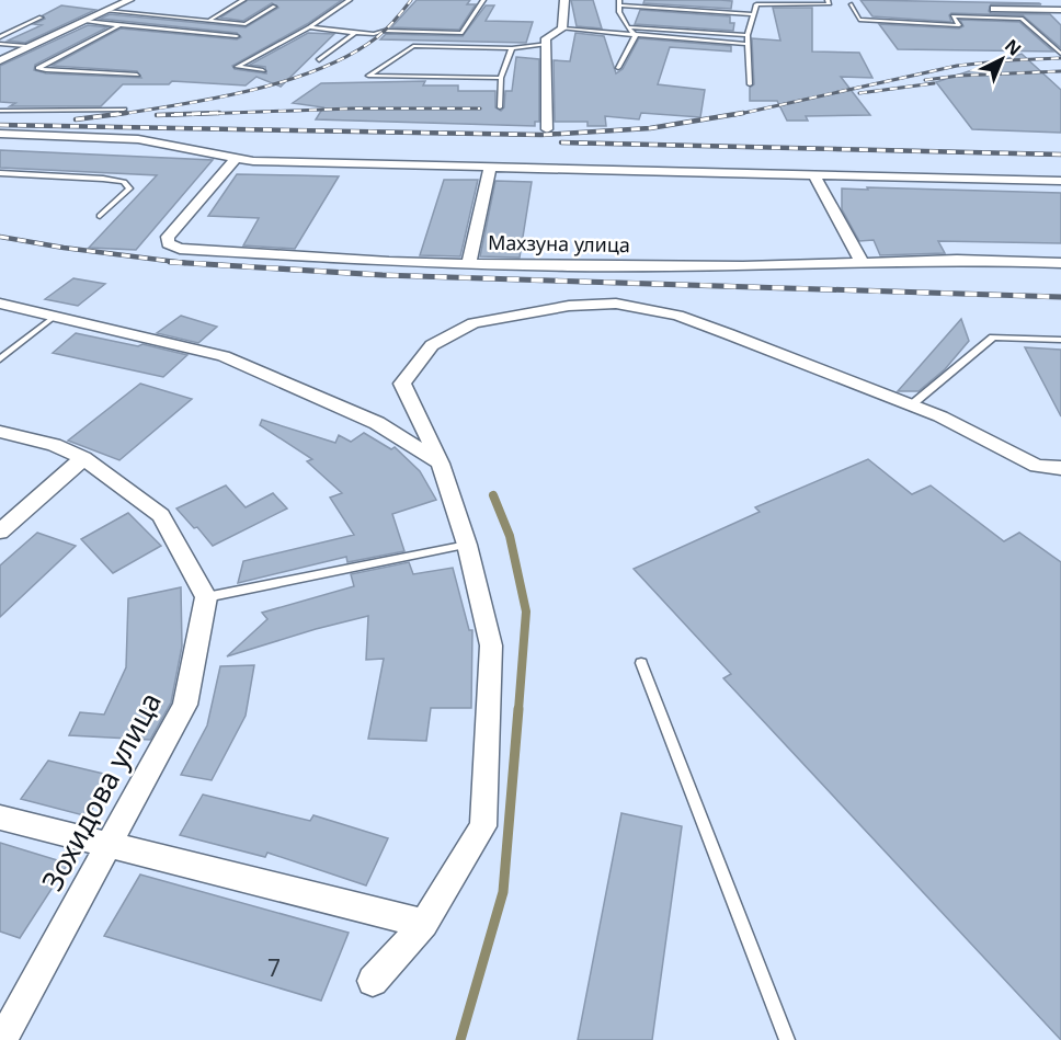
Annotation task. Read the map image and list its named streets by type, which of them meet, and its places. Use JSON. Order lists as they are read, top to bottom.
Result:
{
  "streets": {
    "street": ["Махзуна улица", "Зохидова улица"]
  },
  "house_numbers": ["7"],
  "north": "top right"
}
